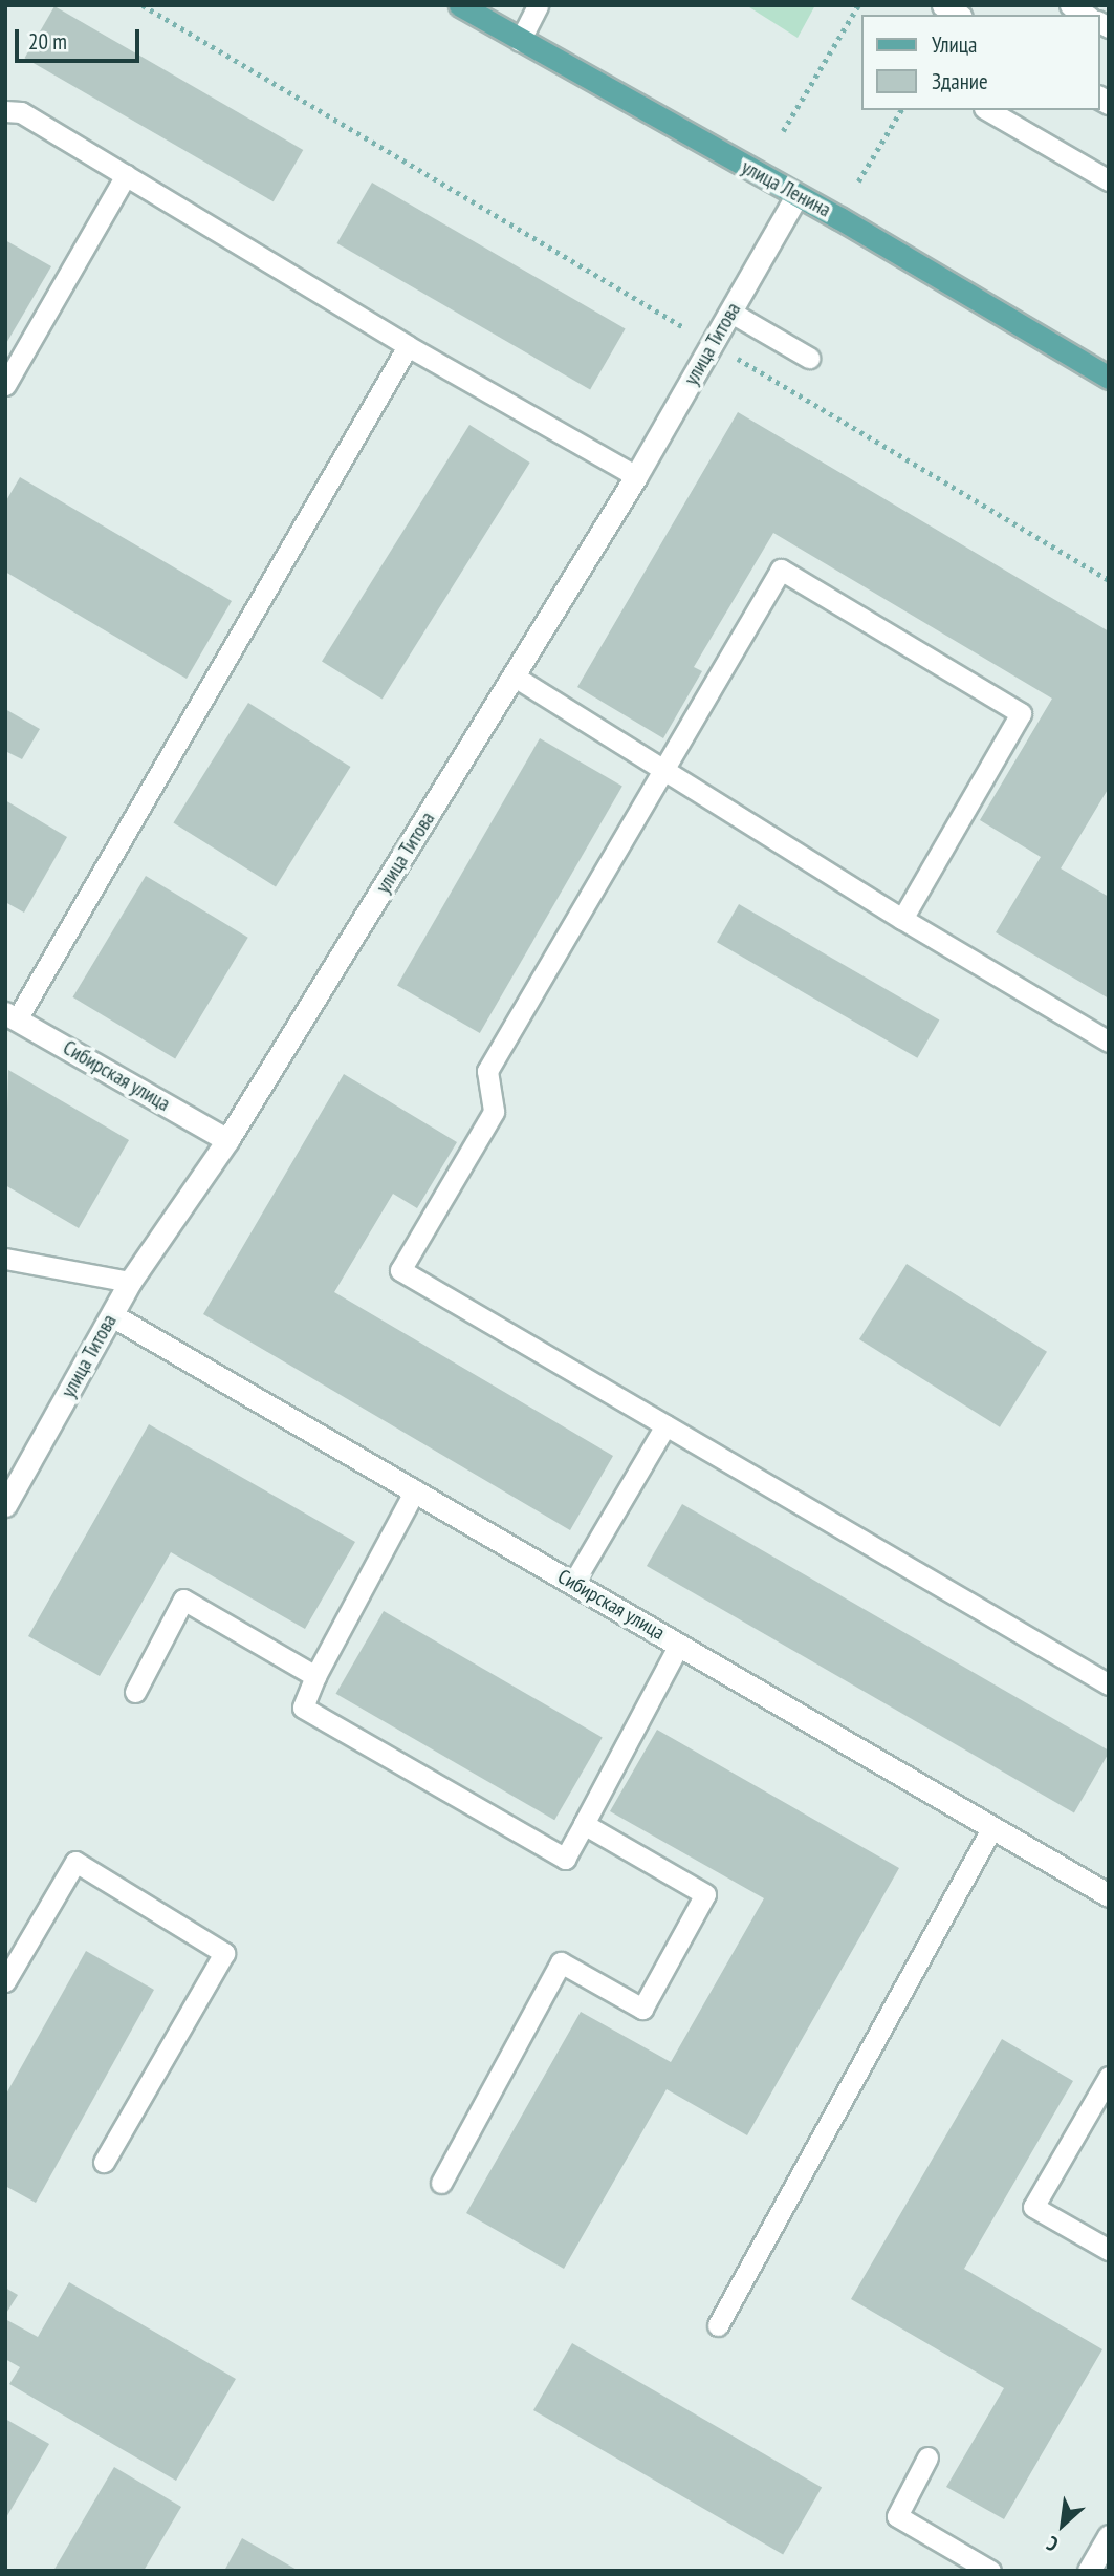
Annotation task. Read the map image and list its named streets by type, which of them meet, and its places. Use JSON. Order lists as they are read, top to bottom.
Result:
{
  "streets": {
    "main road": ["улица Ленина"],
    "street": ["улица Титова", "Сибирская улица"]
  },
  "crossings": [
    ["улица Ленина", "улица Титова"],
    ["улица Титова", "Сибирская улица"]
  ],
  "legend": ["Улица", "Здание"],
  "scale_bar": "20 m",
  "north": "bottom left"
}
